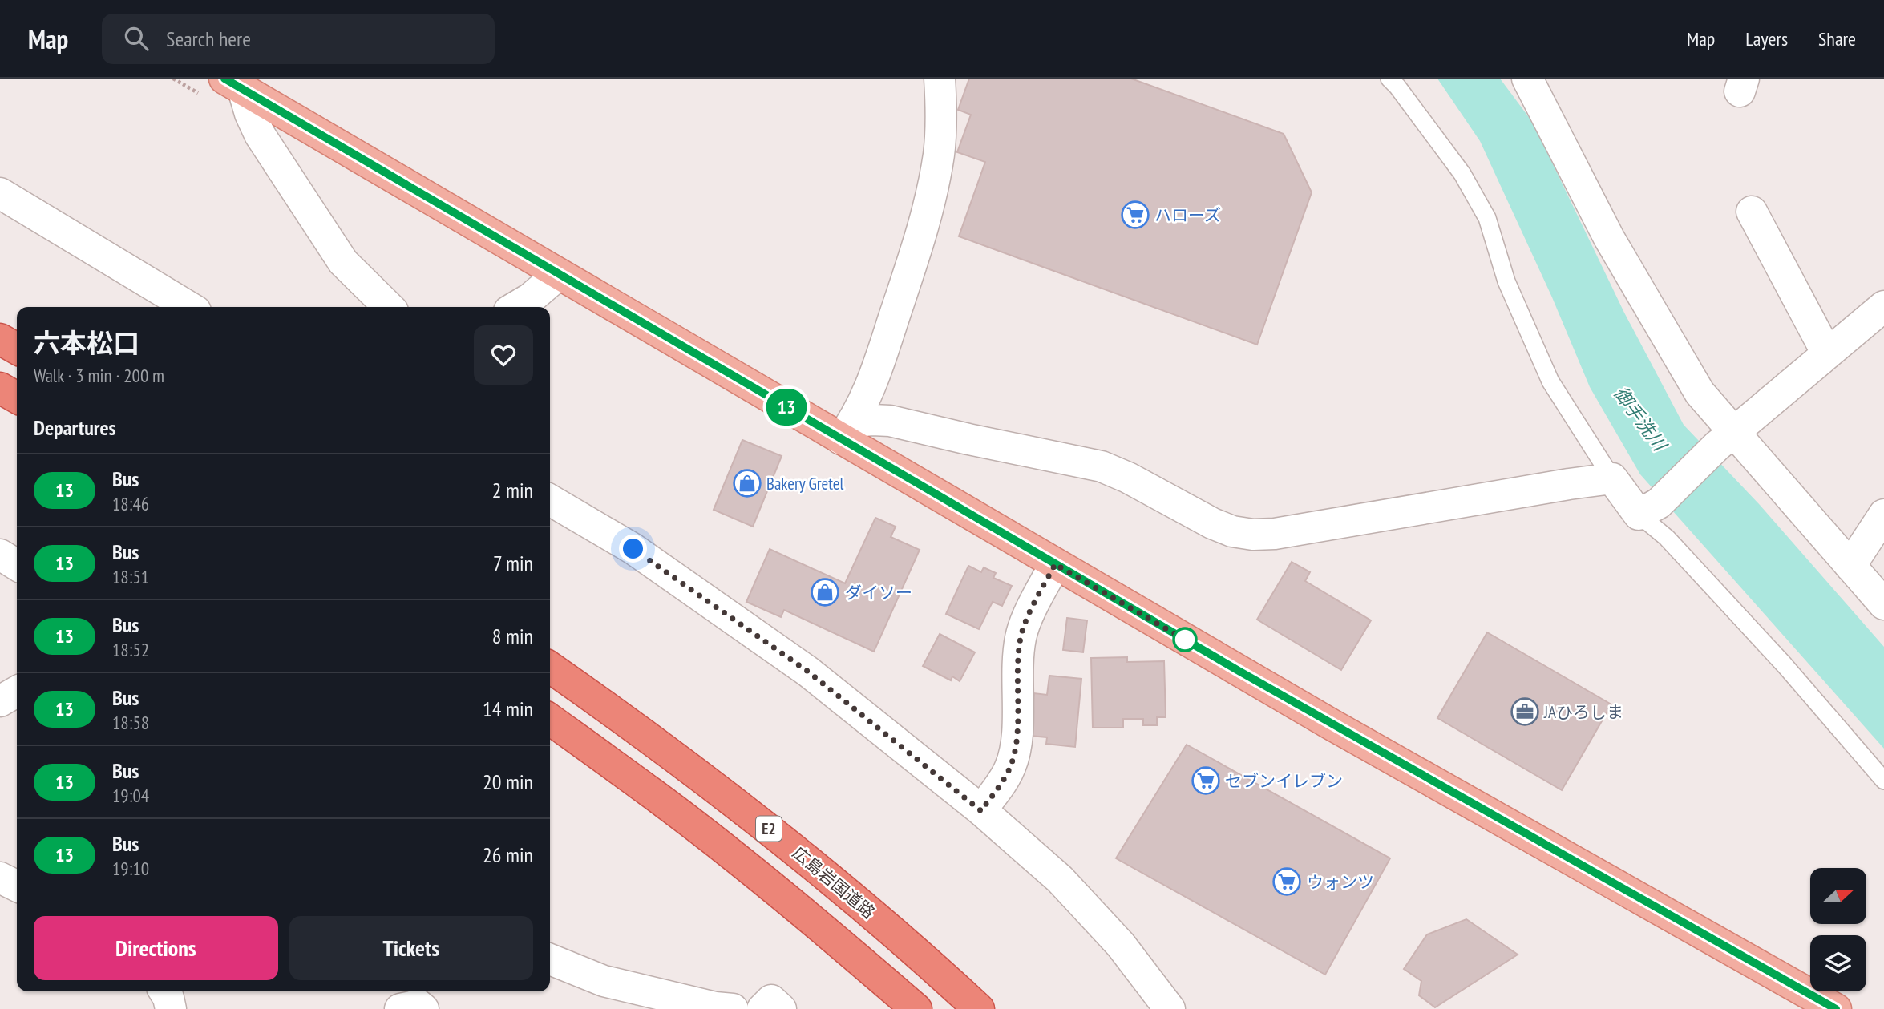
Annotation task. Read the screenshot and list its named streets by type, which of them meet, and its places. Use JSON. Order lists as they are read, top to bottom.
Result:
{
  "streets": {
    "highway": ["E2", "広島岩国道路"]
  },
  "water": ["御手洗川"],
  "places": {
    "supermarket": ["ハローズ", "セブンイレブン", "ウォンツ"],
    "shop": ["Bakery Gretel", "ダイソー"],
    "office": ["JAひろしま"]
  },
  "lines": ["bus line 13"],
  "north": "right",
  "page": {
    "header": "Map",
    "search": "Search here",
    "nav": ["Map", "Layers", "Share"],
    "on_map": "13",
    "heading": [
      ["六本松口", "Walk · 3 min · 200 m"],
      "Departures"
    ],
    "list": [
      {
        "mark": "13",
        "name": "Bus",
        "note": "18:46",
        "value": "2 min"
      },
      {
        "mark": "13",
        "name": "Bus",
        "note": "18:51",
        "value": "7 min"
      },
      {
        "mark": "13",
        "name": "Bus",
        "note": "18:52",
        "value": "8 min"
      },
      {
        "mark": "13",
        "name": "Bus",
        "note": "18:58",
        "value": "14 min"
      },
      {
        "mark": "13",
        "name": "Bus",
        "note": "19:04",
        "value": "20 min"
      },
      {
        "mark": "13",
        "name": "Bus",
        "note": "19:10",
        "value": "26 min"
      }
    ],
    "buttons": ["Directions", "Tickets"]
  }
}
